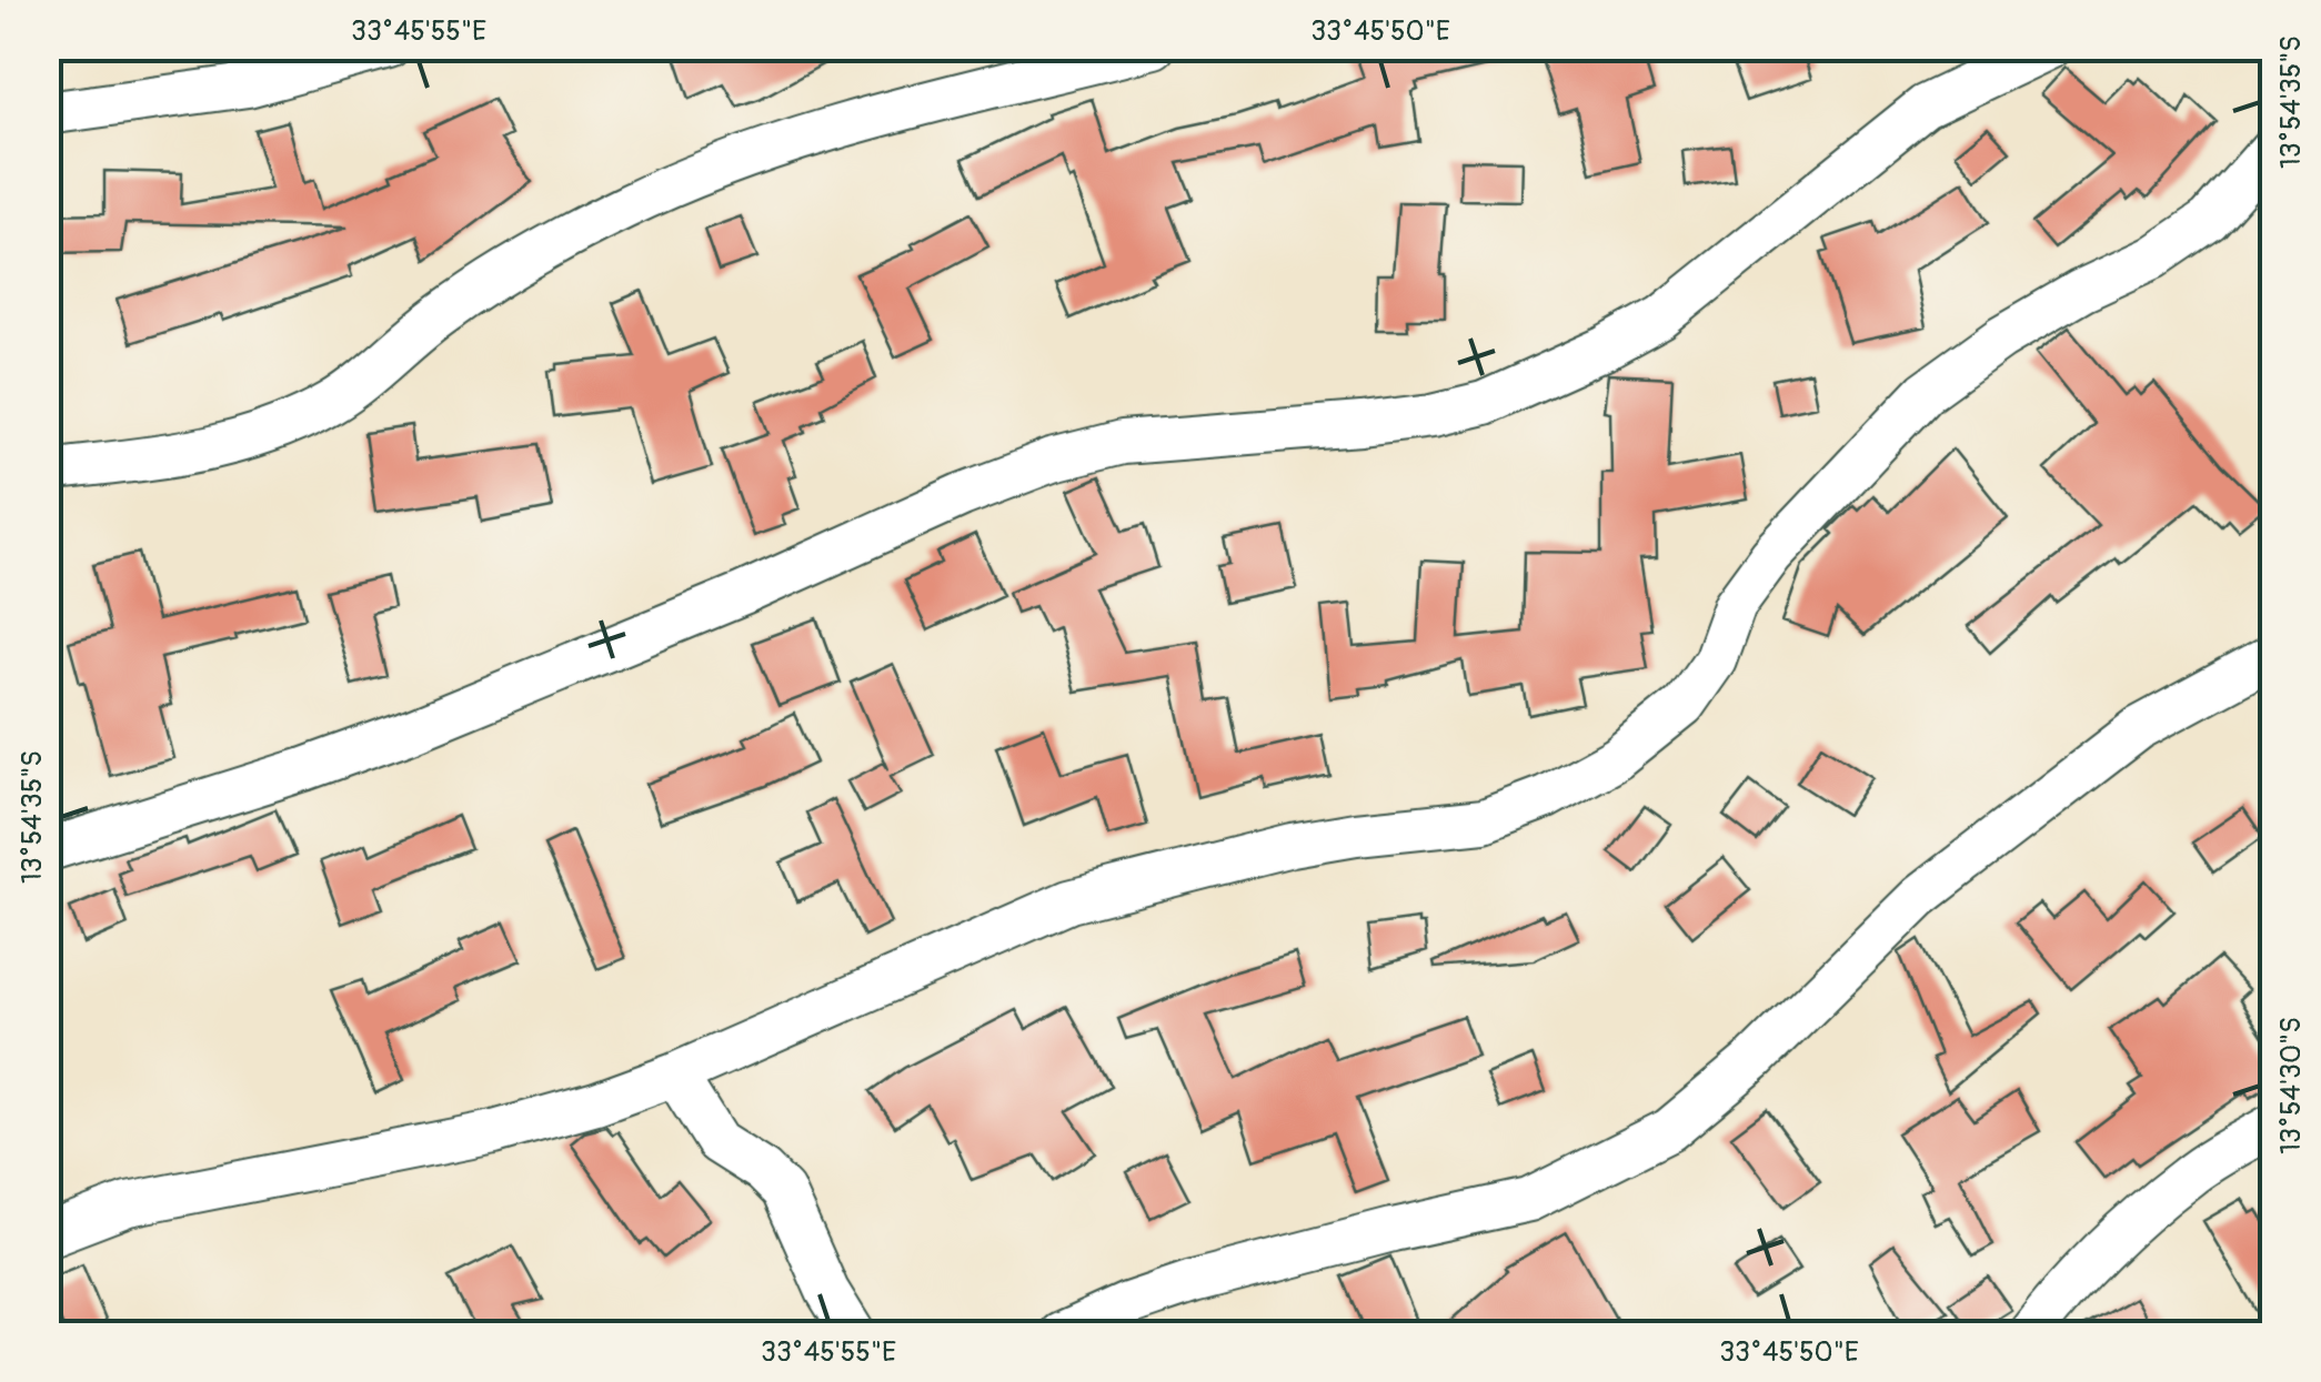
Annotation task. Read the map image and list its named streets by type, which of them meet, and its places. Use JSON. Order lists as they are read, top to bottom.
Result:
{
  "coordinates": [
    "33°45'55\"E",
    "33°45'50\"E",
    "13°54'35\"S",
    "13°54'30\"S"
  ]
}
